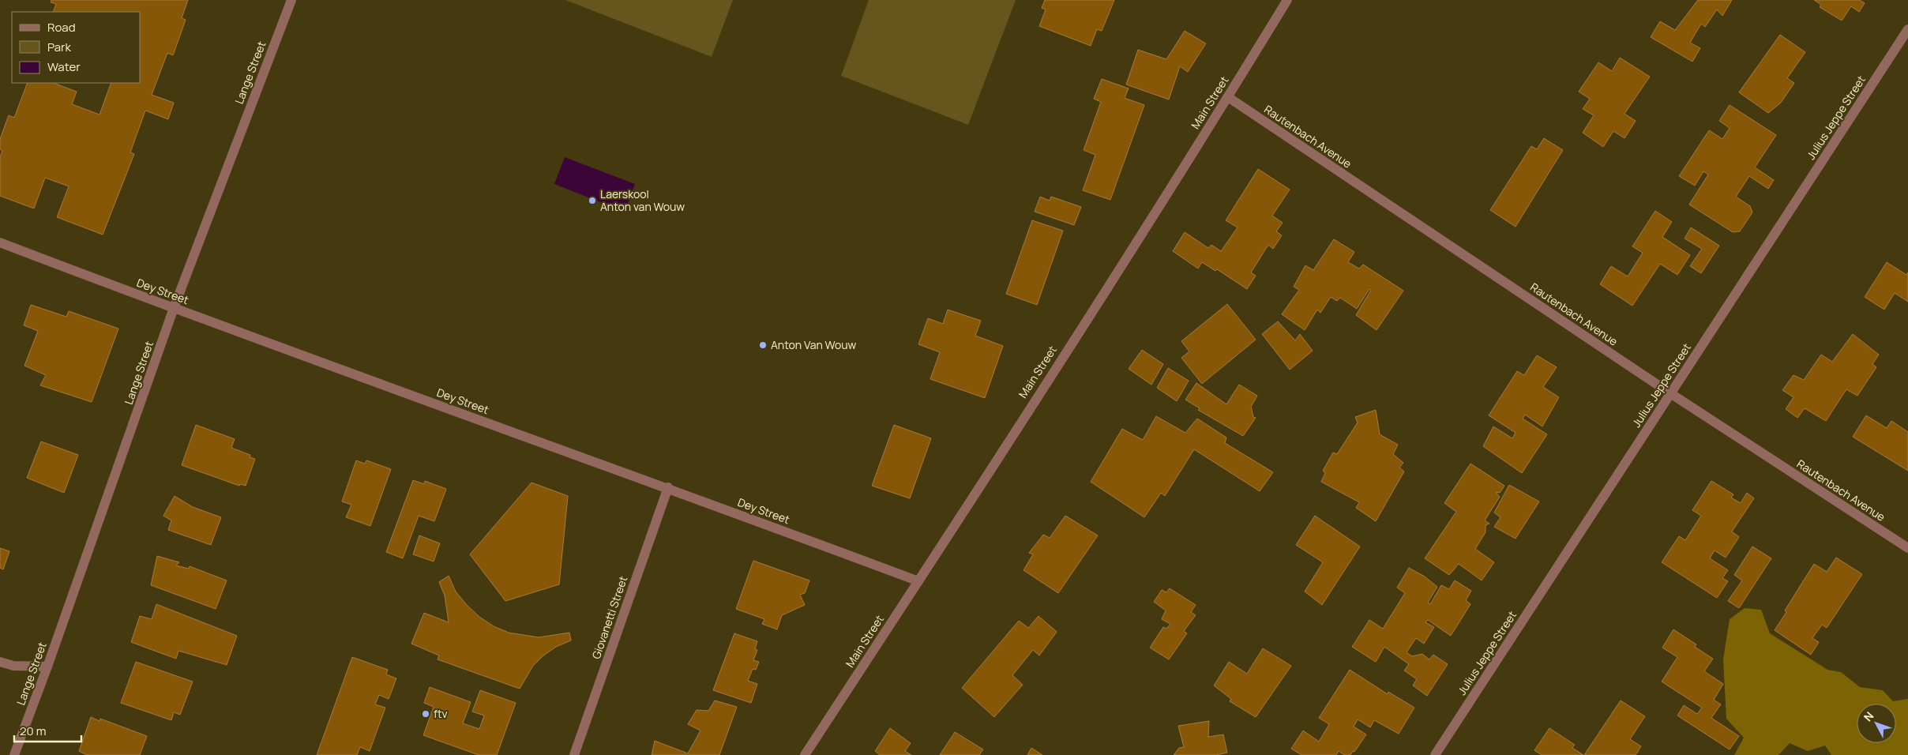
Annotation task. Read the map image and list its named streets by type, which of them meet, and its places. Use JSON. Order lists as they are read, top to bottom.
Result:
{
  "streets": {
    "street": [
      "Lange Street",
      "Main Street",
      "Julius Jeppe Street",
      "Rautenbach Avenue",
      "Dey Street",
      "Giovanetti Street"
    ]
  },
  "crossings": [
    ["Lange Street", "Dey Street"],
    ["Main Street", "Rautenbach Avenue"],
    ["Main Street", "Dey Street"],
    ["Julius Jeppe Street", "Rautenbach Avenue"],
    ["Dey Street", "Giovanetti Street"]
  ],
  "places": ["Laerskool Anton van Wouw", "Anton Van Wouw", "ftv"],
  "legend": ["Road", "Park", "Water"],
  "scale_bar": "20 m",
  "north": "top left"
}
